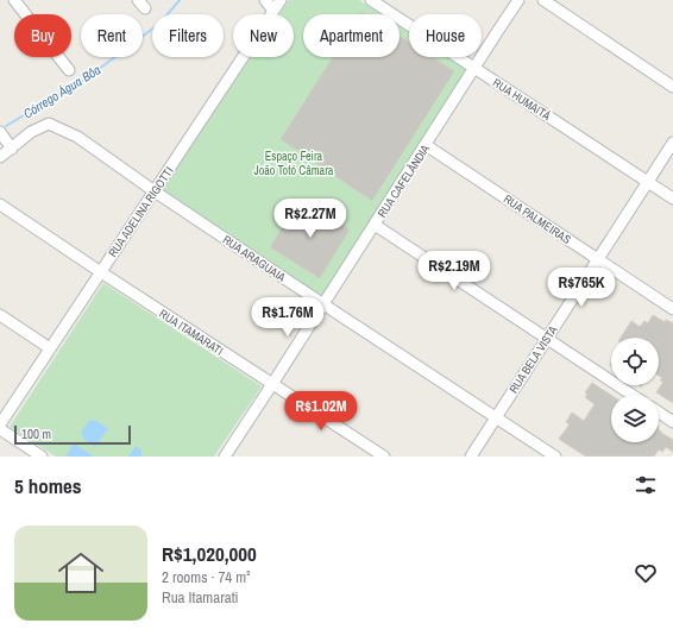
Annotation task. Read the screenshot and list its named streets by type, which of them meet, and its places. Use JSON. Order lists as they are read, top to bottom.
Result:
{
  "streets": {
    "street": [
      "RUA HUMAITÁ",
      "RUA CAFELÂNDIA",
      "RUA ADELINA RIGOTTI",
      "RUA PALMEIRAS",
      "RUA ARAGUAIA",
      "RUA ITAMARATI",
      "RUA BELA VISTA"
    ]
  },
  "crossings": [
    ["RUA HUMAITÁ", "RUA CAFELÂNDIA"],
    ["RUA HUMAITÁ", "RUA BELA VISTA"],
    ["RUA CAFELÂNDIA", "RUA PALMEIRAS"],
    ["RUA CAFELÂNDIA", "RUA ARAGUAIA"],
    ["RUA CAFELÂNDIA", "RUA ITAMARATI"],
    ["RUA ADELINA RIGOTTI", "RUA ARAGUAIA"],
    ["RUA ADELINA RIGOTTI", "RUA ITAMARATI"],
    ["RUA PALMEIRAS", "RUA BELA VISTA"],
    ["RUA ARAGUAIA", "RUA BELA VISTA"]
  ],
  "water": ["Córrego Água Bôa"],
  "parks": ["Espaço Feira João Totó Câmara"],
  "scale_bar": "100 m",
  "page": {
    "chip": [
      "Buy",
      "Rent",
      "Filters",
      "New",
      "Apartment",
      "House"
    ],
    "price": [
      "R$2.27M",
      "R$2.19M",
      "R$765K",
      "R$1.76M",
      "R$1.02M"
    ],
    "scale": "100 m",
    "heading": "5 homes",
    "list": [
      {
        "name": "R$1,020,000",
        "note": "2 rooms · 74 m² · Rua Itamarati"
      }
    ]
  }
}
